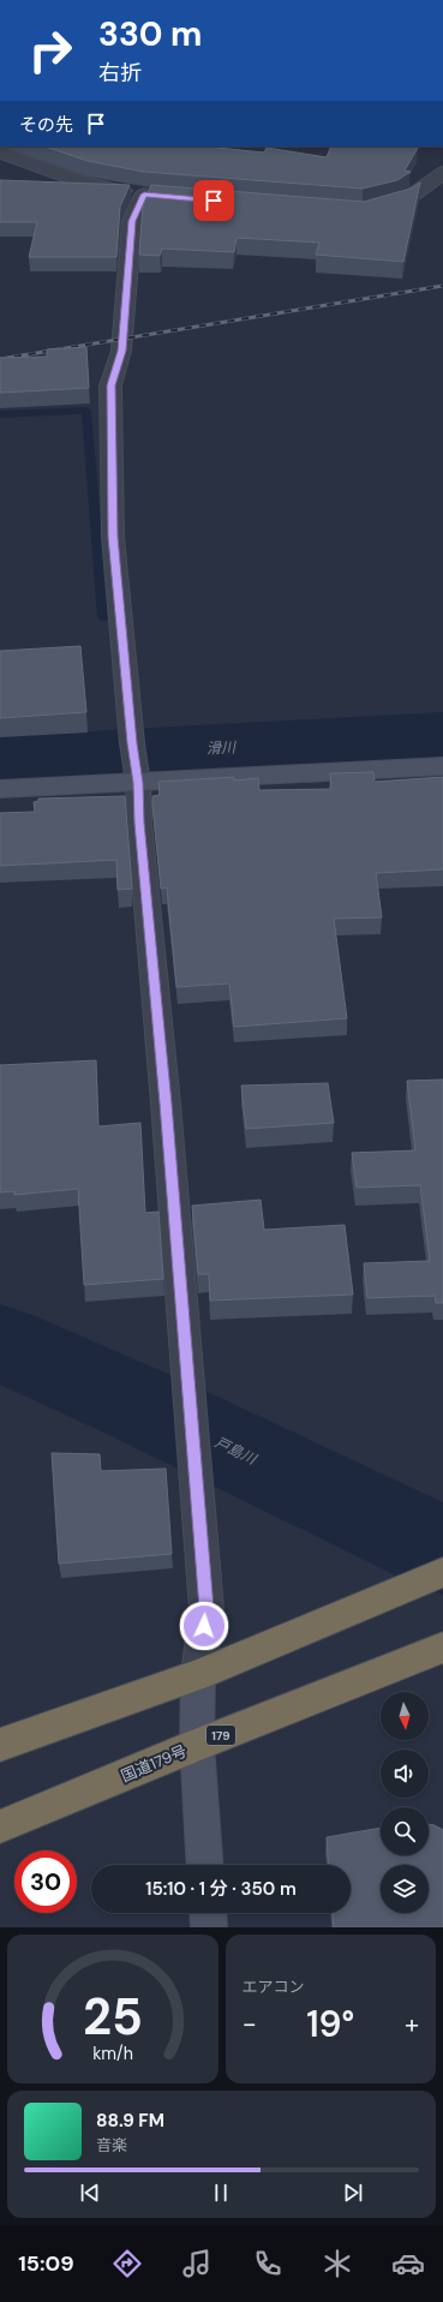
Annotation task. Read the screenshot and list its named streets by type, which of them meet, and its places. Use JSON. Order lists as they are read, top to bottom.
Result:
{
  "streets": {
    "highway": ["179", "国道179号"]
  },
  "water": ["滑川", "戸島川"],
  "north": "bottom",
  "page": {
    "turn": ["330 m", "右折"],
    "then": "その先",
    "limit": "30",
    "trip": "15:10 · 1 分 · 350 m",
    "tile": "エアコン",
    "heat": ["−", "19°", "+"],
    "song": ["88.9 FM", "音楽"],
    "tabs": "15:09",
    "gauge": ["25", "km/h"]
  }
}
